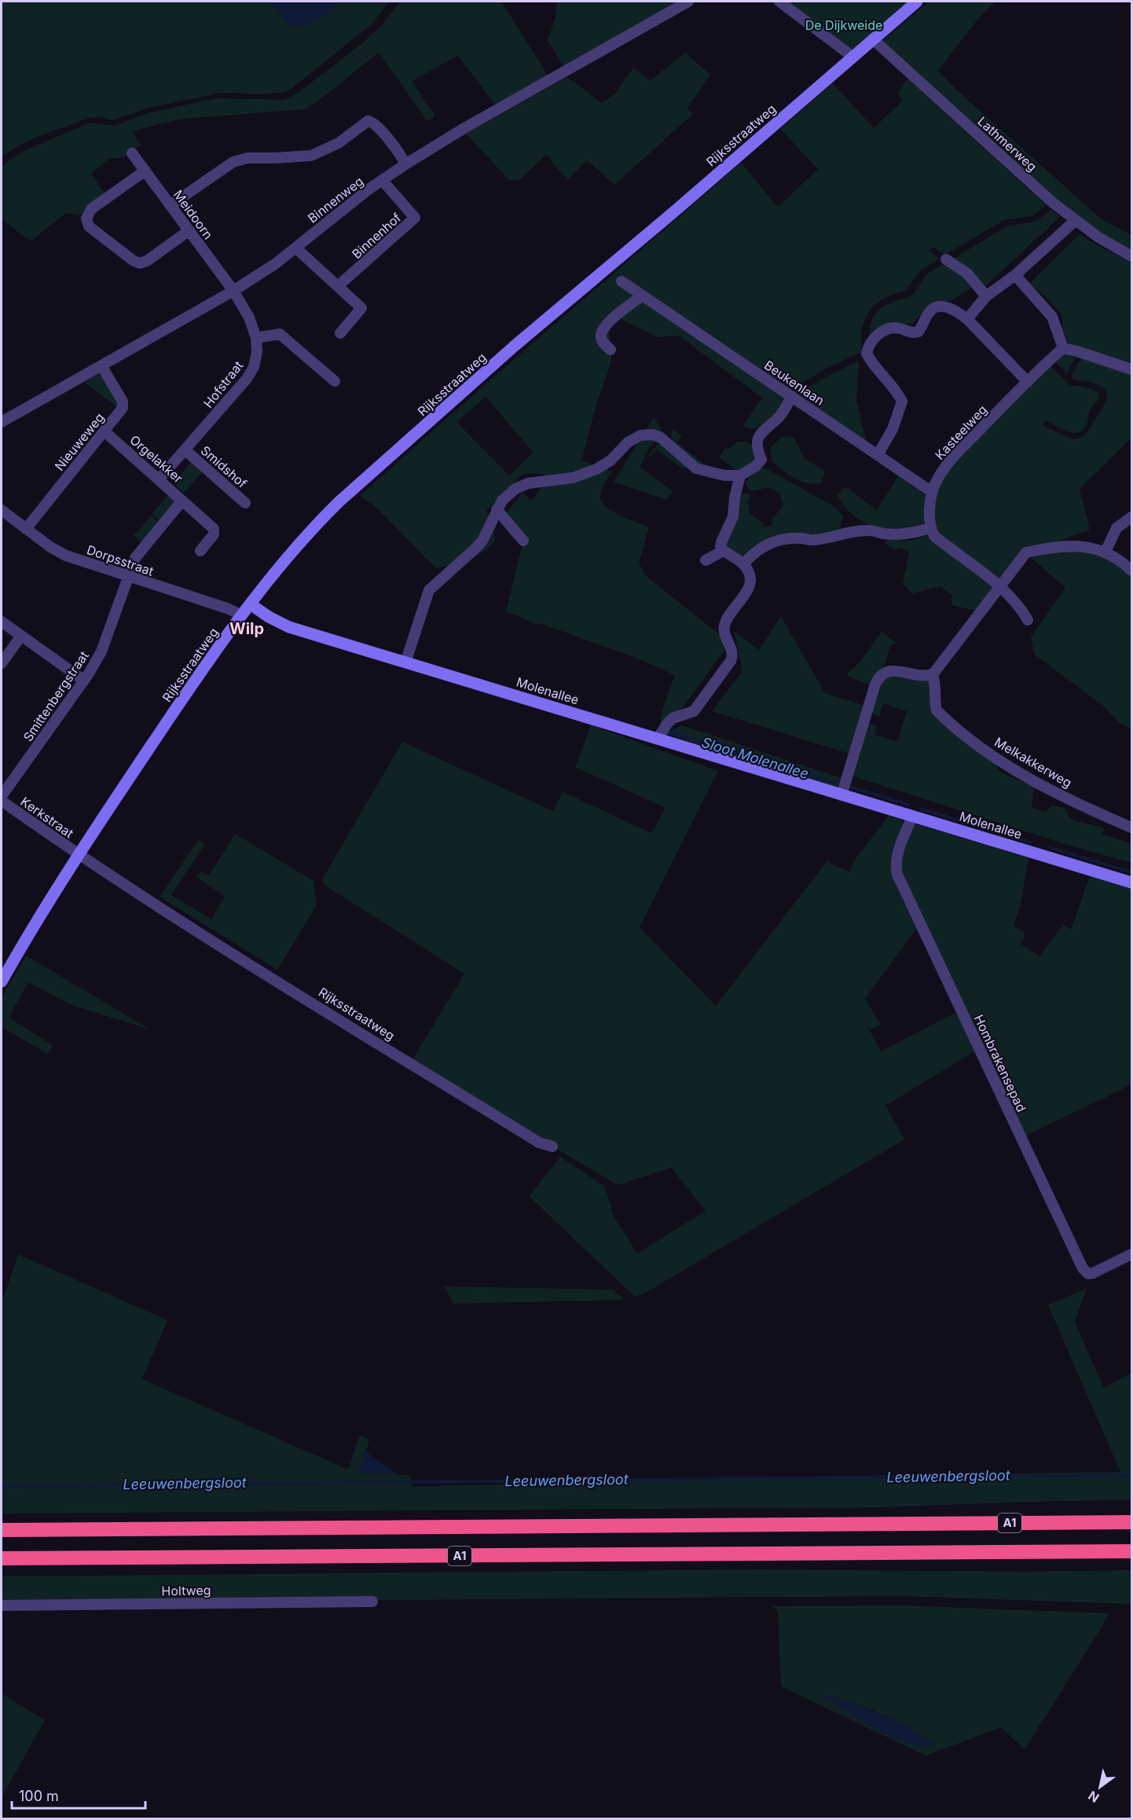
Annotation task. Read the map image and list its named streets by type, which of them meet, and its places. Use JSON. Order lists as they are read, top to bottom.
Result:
{
  "streets": {
    "highway": ["A1"],
    "main road": ["Rijksstraatweg", "Molenallee"],
    "street": [
      "Lathmerweg",
      "Binnenweg",
      "Meidoorn",
      "Binnenhof",
      "Beukenlaan",
      "Hofstraat",
      "Kasteelweg",
      "Nieuweweg",
      "Orgelakker",
      "Smidshof",
      "Dorpsstraat",
      "Smittenbergstraat",
      "Melkakkerweg",
      "Kerkstraat",
      "Hombrakensepad",
      "Holtweg"
    ]
  },
  "crossings": [
    ["Rijksstraatweg", "Lathmerweg"],
    ["Rijksstraatweg", "Dorpsstraat"],
    ["Rijksstraatweg", "Molenallee"],
    ["Rijksstraatweg", "Kerkstraat"],
    ["Binnenweg", "Meidoorn"],
    ["Binnenweg", "Binnenhof"],
    ["Binnenweg", "Hofstraat"],
    ["Binnenweg", "Nieuweweg"],
    ["Meidoorn", "Hofstraat"],
    ["Beukenlaan", "Kasteelweg"],
    ["Hofstraat", "Orgelakker"],
    ["Hofstraat", "Smidshof"],
    ["Nieuweweg", "Orgelakker"],
    ["Nieuweweg", "Dorpsstraat"],
    ["Orgelakker", "Dorpsstraat"],
    ["Orgelakker", "Smittenbergstraat"],
    ["Dorpsstraat", "Smittenbergstraat"],
    ["Molenallee", "Hombrakensepad"]
  ],
  "districts": ["Wilp"],
  "water": ["Sloot Molenallee", "Leeuwenbergsloot"],
  "parks": ["De Dijkweide"],
  "scale_bar": "100 m",
  "north": "bottom left"
}
